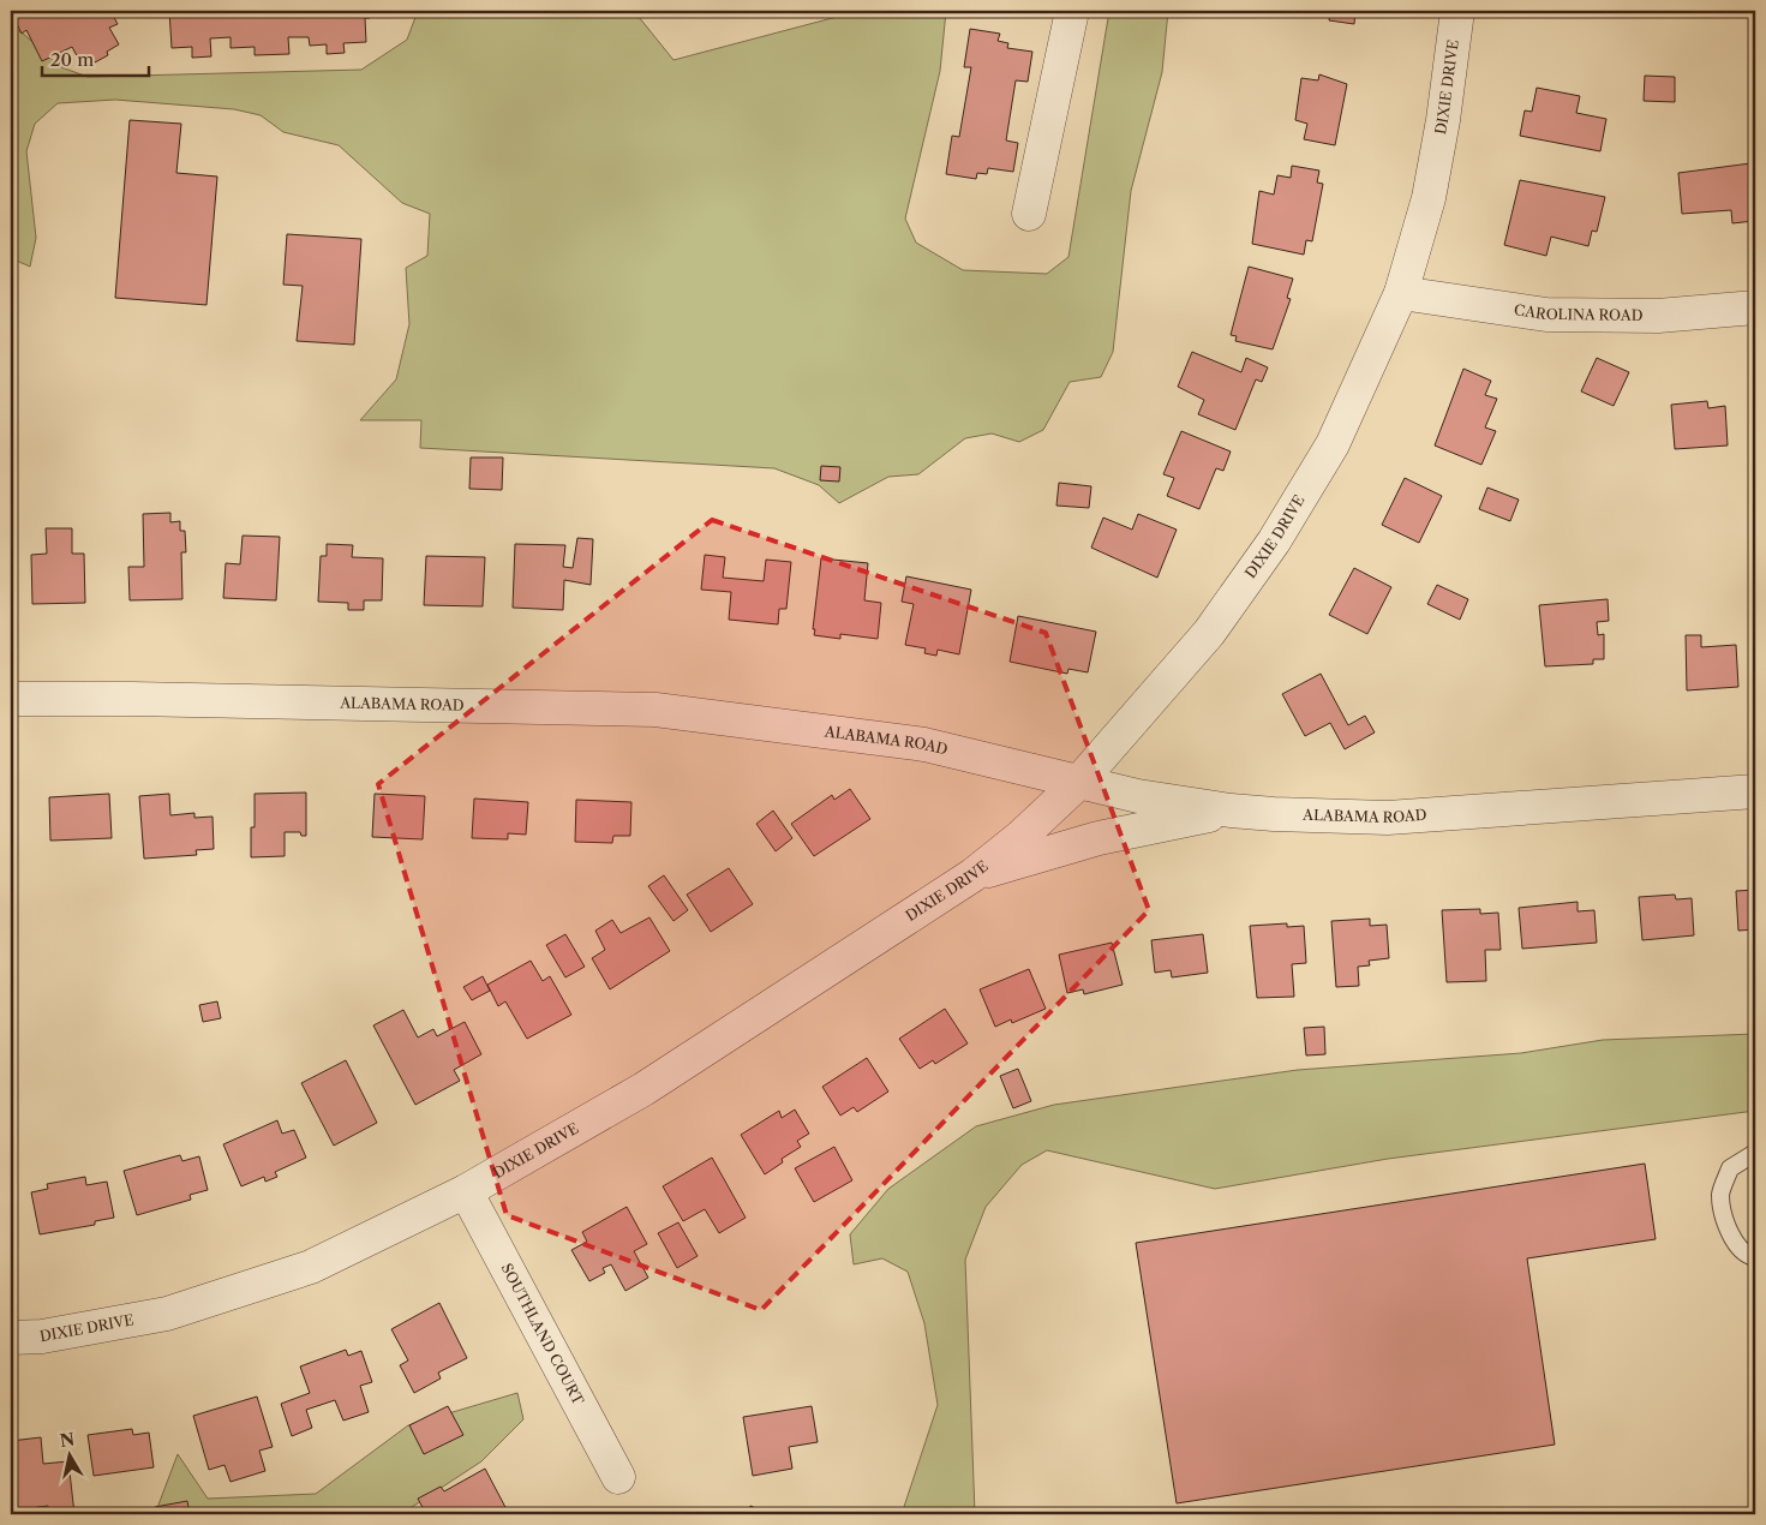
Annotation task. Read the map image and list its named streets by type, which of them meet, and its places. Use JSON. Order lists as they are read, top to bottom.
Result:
{
  "streets": {
    "street": [
      "DIXIE DRIVE",
      "CAROLINA ROAD",
      "ALABAMA ROAD",
      "SOUTHLAND COURT"
    ]
  },
  "crossings": [
    ["DIXIE DRIVE", "CAROLINA ROAD"],
    ["DIXIE DRIVE", "ALABAMA ROAD"],
    ["DIXIE DRIVE", "SOUTHLAND COURT"]
  ],
  "scale_bar": "20 m",
  "north": "top"
}
